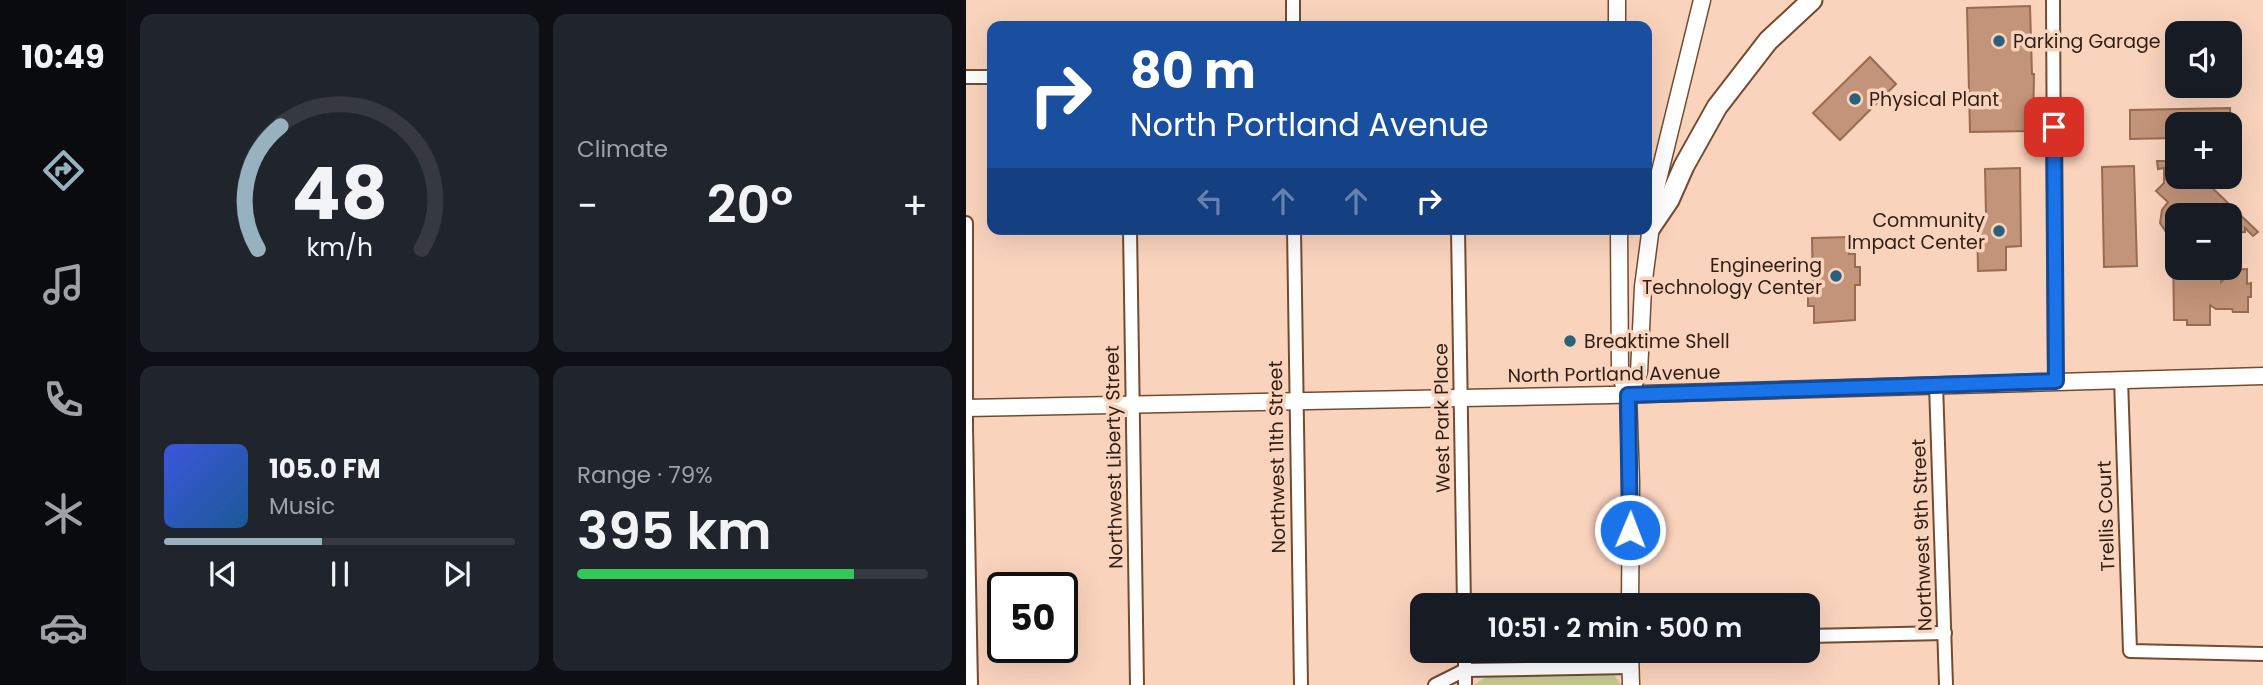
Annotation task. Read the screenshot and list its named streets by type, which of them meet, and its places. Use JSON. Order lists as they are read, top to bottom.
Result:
{
  "streets": {
    "main road": ["North Portland Avenue"],
    "street": [
      "West Park Place",
      "Northwest Liberty Street",
      "Northwest 11th Street",
      "Trellis Court",
      "Northwest 9th Street"
    ]
  },
  "crossings": [
    ["North Portland Avenue", "West Park Place"],
    ["North Portland Avenue", "Northwest Liberty Street"],
    ["North Portland Avenue", "Northwest 11th Street"],
    ["North Portland Avenue", "Trellis Court"],
    ["North Portland Avenue", "Northwest 9th Street"]
  ],
  "places": [
    "Parking Garage",
    "Physical Plant",
    "Community Impact Center",
    "Engineering Technology Center",
    "Breaktime Shell"
  ],
  "page": {
    "tabs": "10:49",
    "tile": [
      "Climate",
      ["Range · 79%", "395 km"]
    ],
    "map_buttons": ["+", "−"],
    "turn": ["80 m", "North Portland Avenue"],
    "heat": ["−", "20°", "+"],
    "song": ["105.0 FM", "Music"],
    "limit": "50",
    "trip": "10:51 · 2 min · 500 m",
    "gauge": ["48", "km/h"]
  }
}
